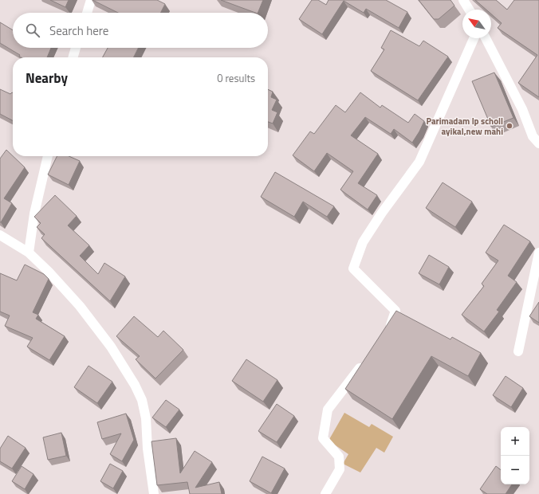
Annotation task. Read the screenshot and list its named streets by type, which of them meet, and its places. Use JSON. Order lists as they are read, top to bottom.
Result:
{
  "places": ["Parimadam lp scholl ayikal,new mahi"],
  "north": "top left",
  "page": {
    "search": "Search here",
    "heading": ["Nearby", "0 results"],
    "map_buttons": ["+", "−"]
  }
}
